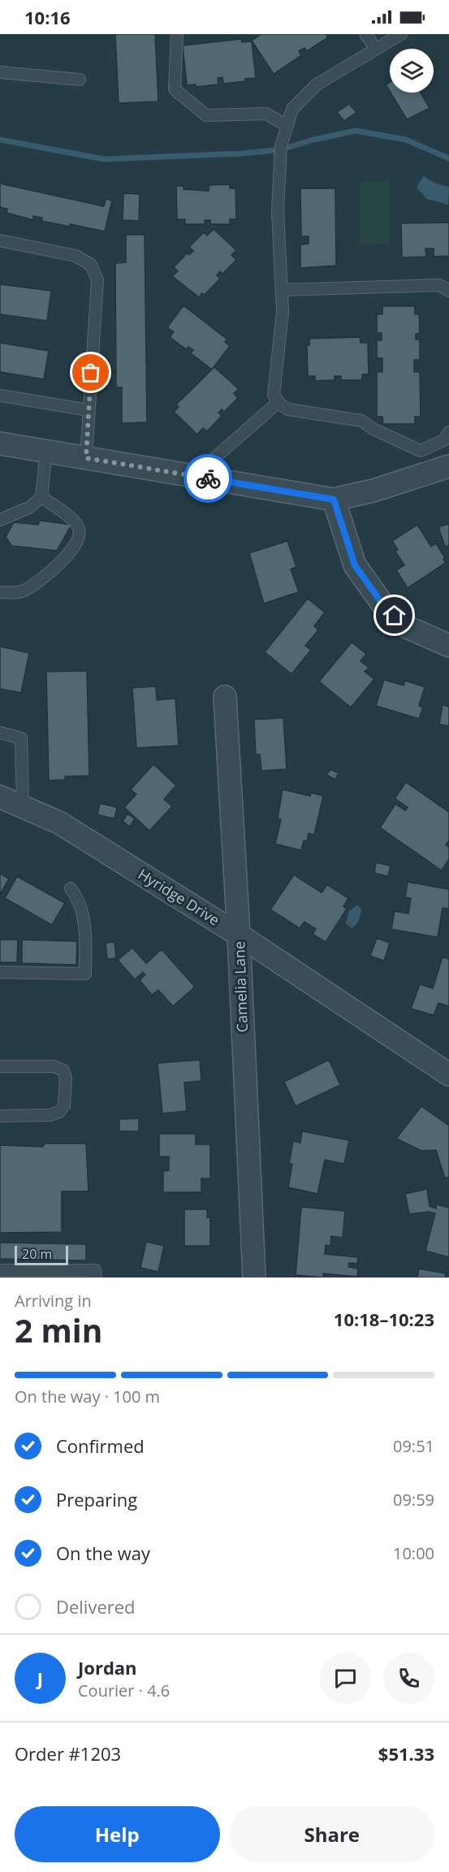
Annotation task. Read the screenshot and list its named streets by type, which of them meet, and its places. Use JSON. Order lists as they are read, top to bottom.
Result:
{
  "streets": {
    "street": ["Hyridge Drive", "Camelia Lane"]
  },
  "crossings": [
    ["Hyridge Drive", "Camelia Lane"]
  ],
  "scale_bar": "20 m",
  "page": {
    "status": "10:16",
    "scale": "20 m",
    "heading": ["2 min", "Arriving in", "10:18–10:23"],
    "panel": [
      "Jordan",
      "Courier · 4.6",
      "Order #1203",
      "$51.33"
    ],
    "bar": "On the way · 100 m",
    "list": [
      ["Confirmed", "09:51"],
      ["Preparing", "09:59"],
      ["On the way", "10:00"],
      "Delivered"
    ],
    "round": "J",
    "buttons": ["Help", "Share"]
  }
}
